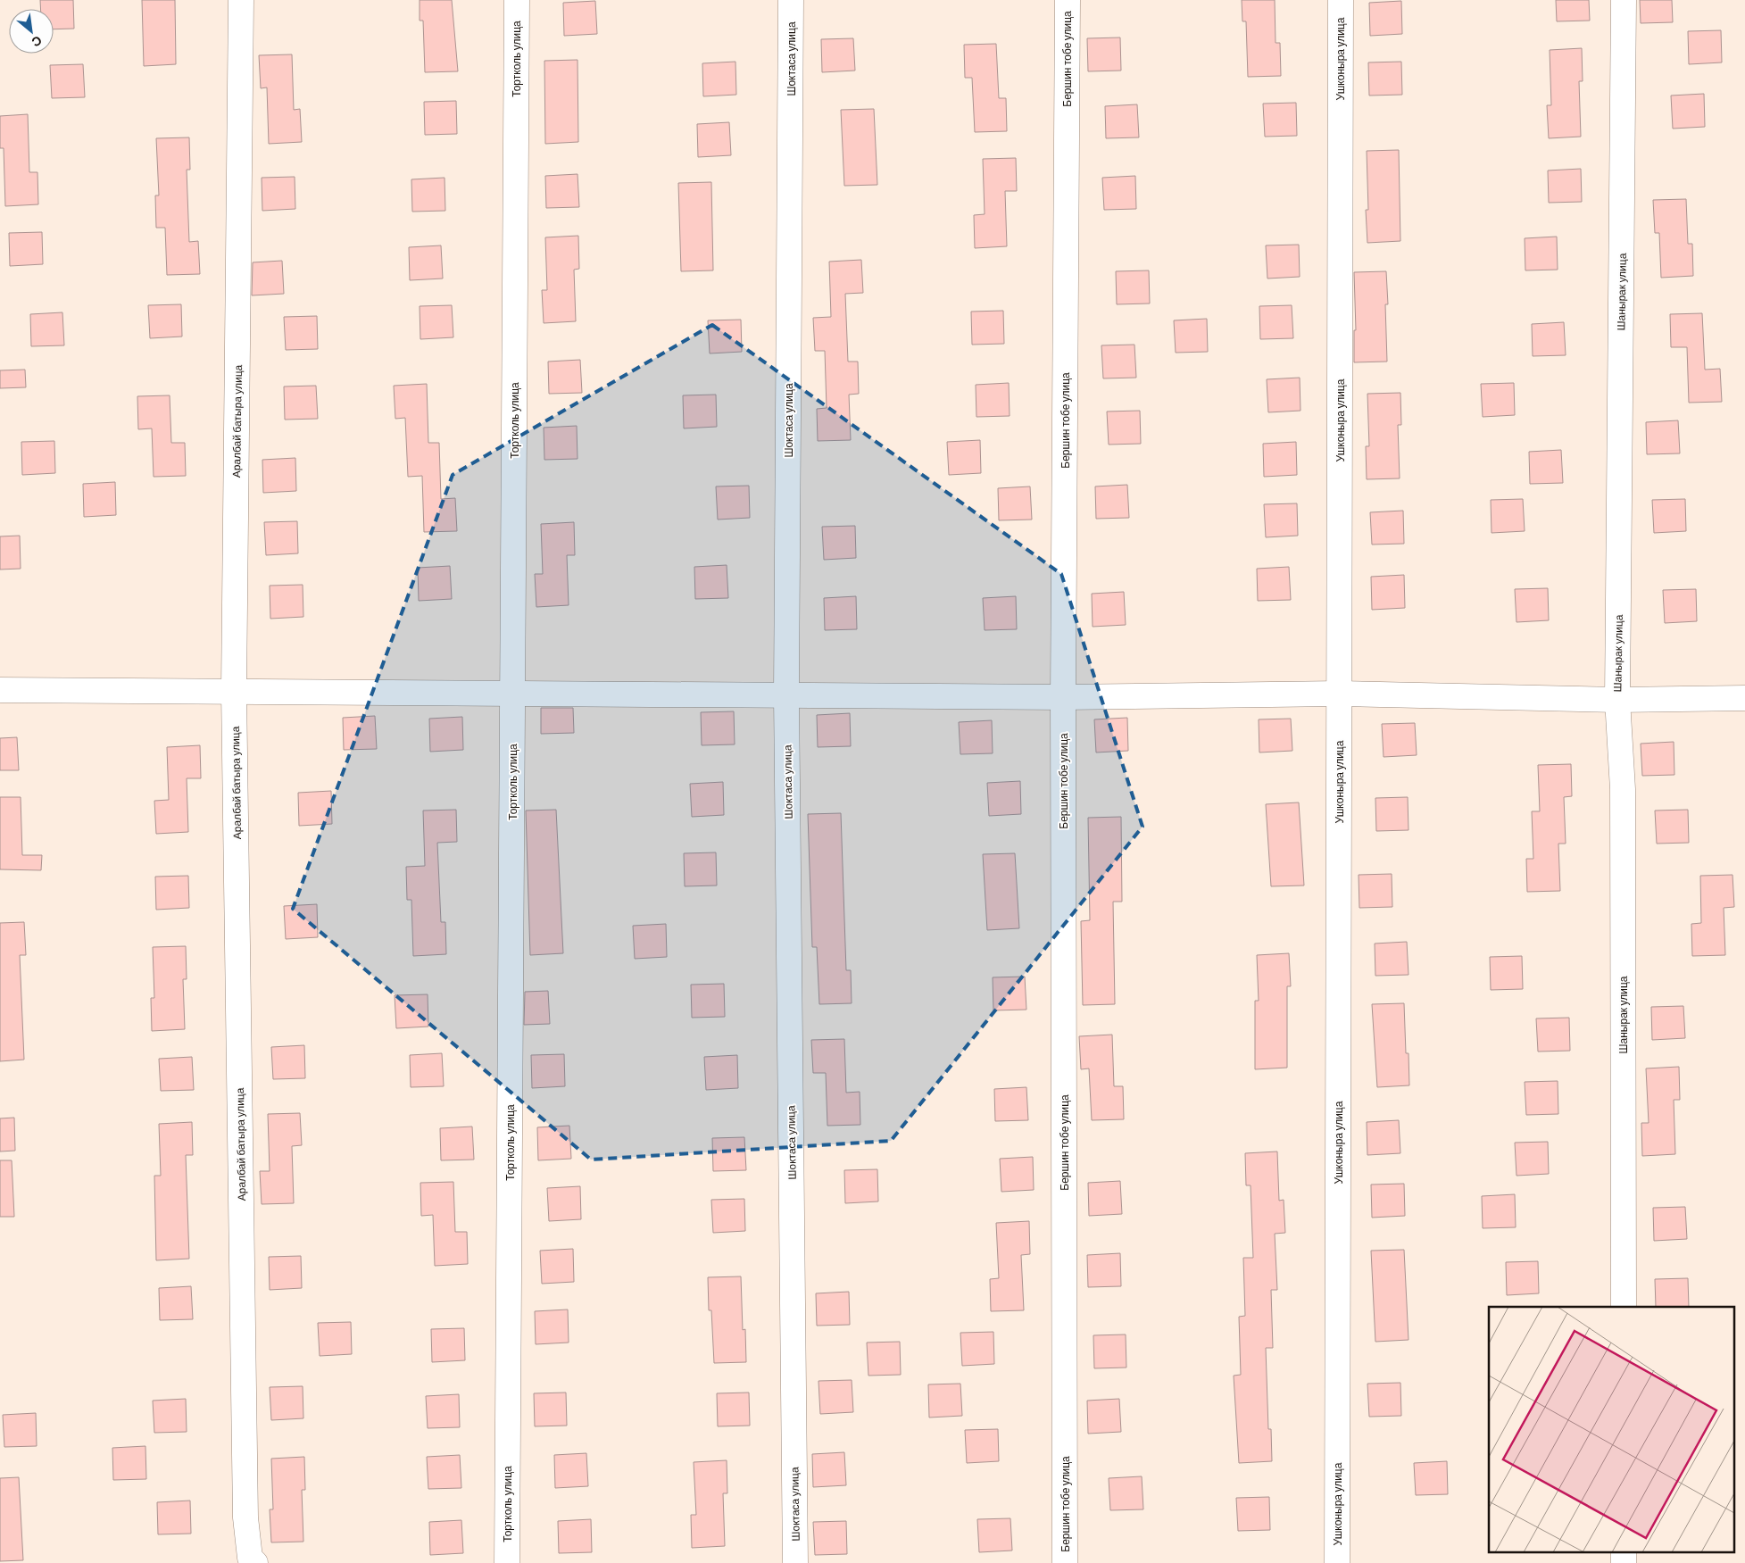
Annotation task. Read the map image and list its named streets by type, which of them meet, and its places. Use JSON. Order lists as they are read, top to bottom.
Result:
{
  "streets": {
    "street": [
      "Тортколь улица",
      "Шоктаса улица",
      "Бершин тобе улица",
      "Ушконыра улица",
      "Шанырак улица",
      "Аралбай батыра улица"
    ]
  },
  "north": "bottom right"
}
